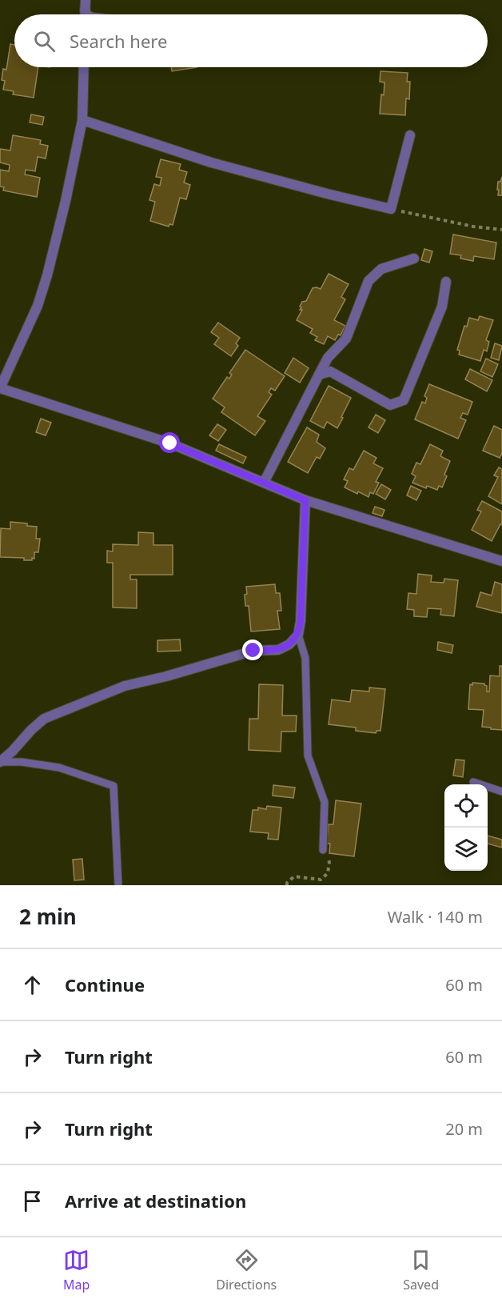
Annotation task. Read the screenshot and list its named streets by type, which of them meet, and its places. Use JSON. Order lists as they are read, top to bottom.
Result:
{
  "page": {
    "search": "Search here",
    "heading": ["2 min", "Walk · 140 m"],
    "list": [
      ["Continue", "60 m"],
      ["Turn right", "60 m"],
      ["Turn right", "20 m"],
      "Arrive at destination"
    ],
    "nav": ["Map", "Directions", "Saved"]
  }
}
